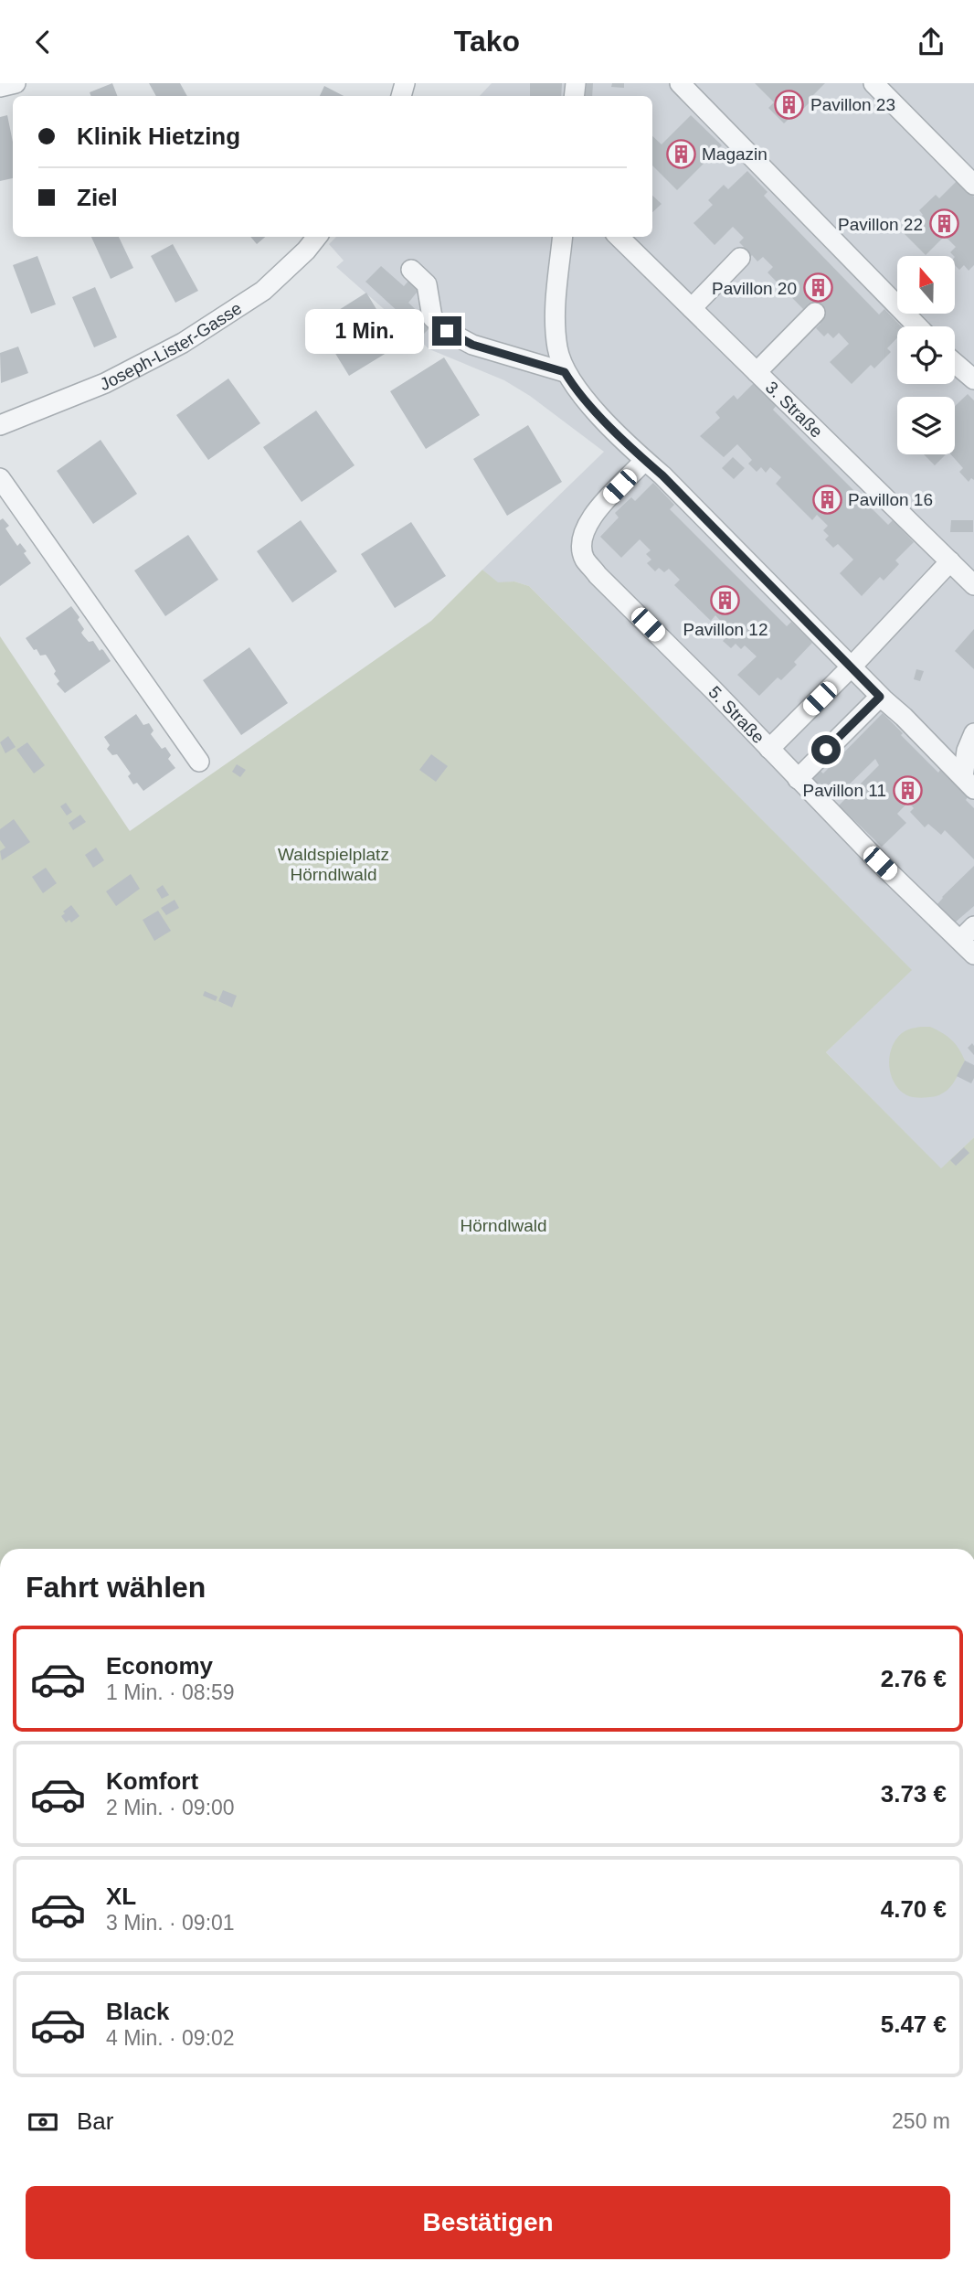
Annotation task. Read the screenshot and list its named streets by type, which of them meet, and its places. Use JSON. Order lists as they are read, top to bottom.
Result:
{
  "streets": {
    "street": ["Joseph-Lister-Gasse", "3. Straße", "5. Straße"]
  },
  "parks": ["Waldspielplatz Hörndlwald", "Hörndlwald"],
  "places": {
    "building": [
      "Pavillon 23",
      "Magazin",
      "Pavillon 22",
      "Pavillon 20",
      "Pavillon 16",
      "Pavillon 12",
      "Pavillon 11"
    ]
  },
  "north": "top",
  "page": {
    "header": "Tako",
    "banner": ["Klinik Hietzing", "Ziel"],
    "bubble": "1 Min.",
    "heading": "Fahrt wählen",
    "list": [
      {
        "name": "Economy",
        "note": "1 Min. · 08:59",
        "value": "2.76 €"
      },
      {
        "name": "Komfort",
        "note": "2 Min. · 09:00",
        "value": "3.73 €"
      },
      {
        "name": "XL",
        "note": "3 Min. · 09:01",
        "value": "4.70 €"
      },
      {
        "name": "Black",
        "note": "4 Min. · 09:02",
        "value": "5.47 €"
      }
    ],
    "pay": ["Bar", "250 m"],
    "buttons": "Bestätigen"
  }
}
